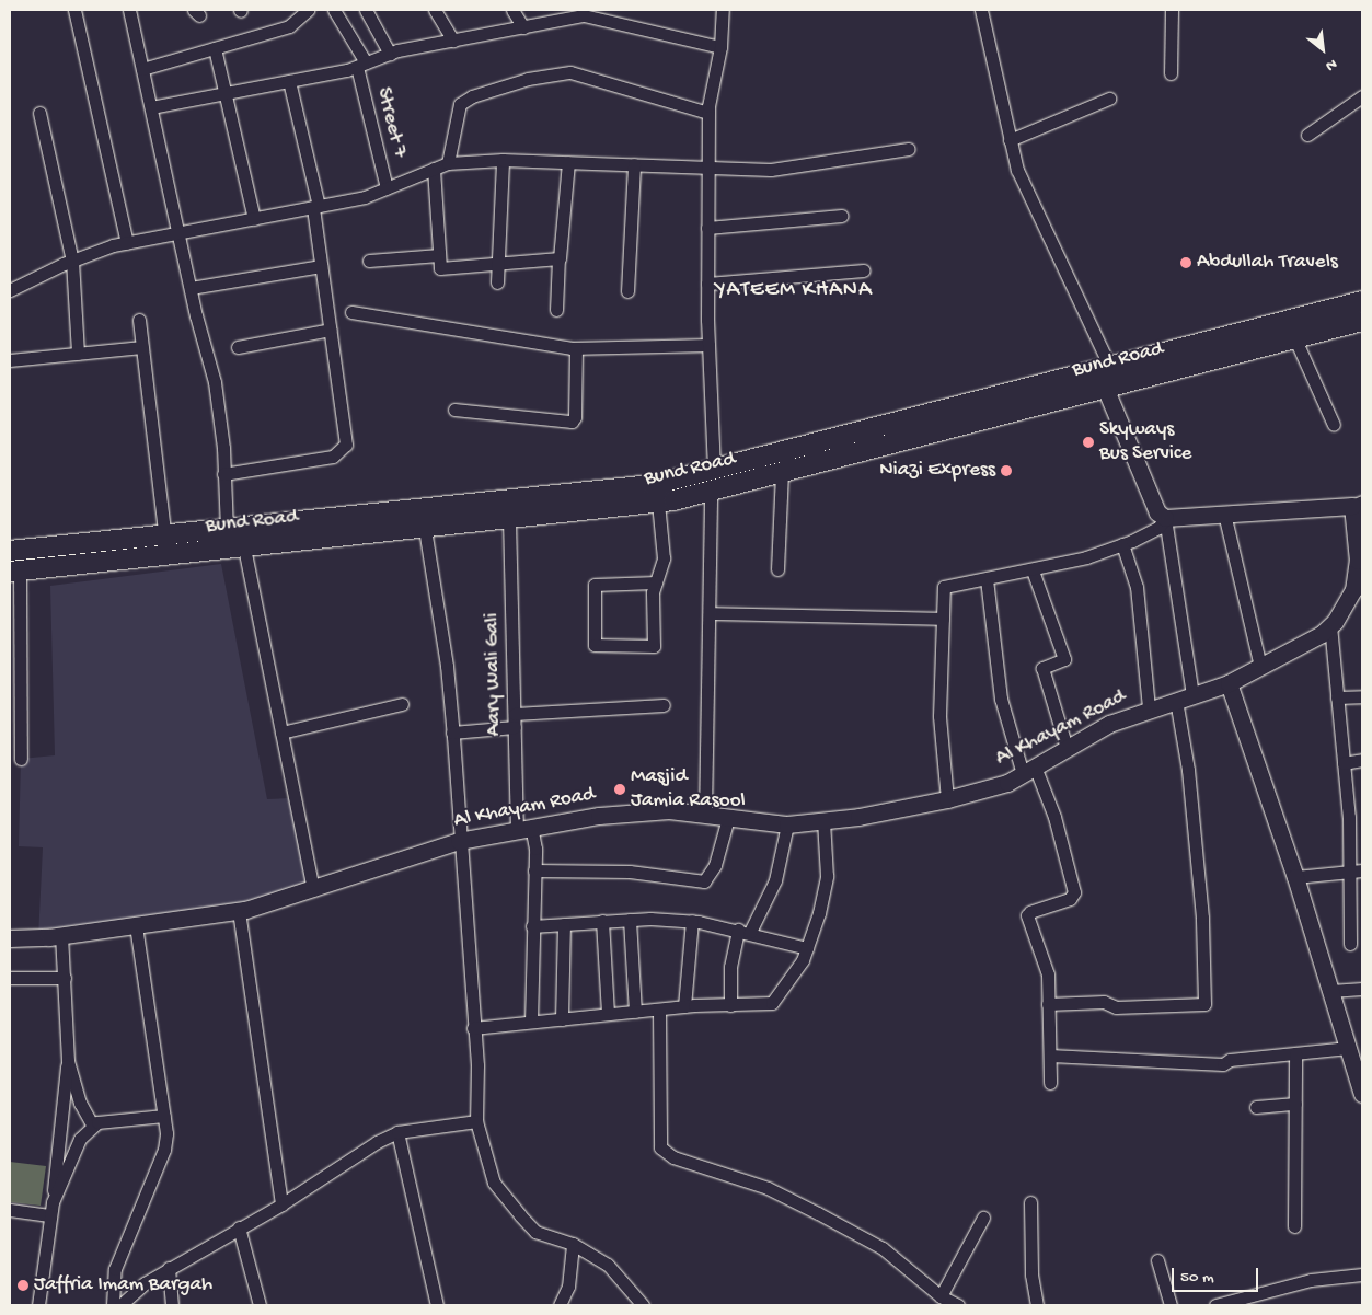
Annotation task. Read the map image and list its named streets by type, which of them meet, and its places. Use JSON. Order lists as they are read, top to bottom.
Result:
{
  "streets": {
    "main road": ["Bund Road"],
    "street": ["Street 7", "Aary Wali Gali", "Al Khayam Road"]
  },
  "crossings": [
    ["Bund Road", "Aary Wali Gali"],
    ["Aary Wali Gali", "Al Khayam Road"]
  ],
  "districts": ["YATEEM KHANA"],
  "places": [
    "Abdullah Travels",
    "Skyways Bus Service",
    "Niazi Express",
    "Masjid Jamia Rasool",
    "Jaffria Imam Bargah"
  ],
  "scale_bar": "50 m",
  "north": "bottom right"
}
